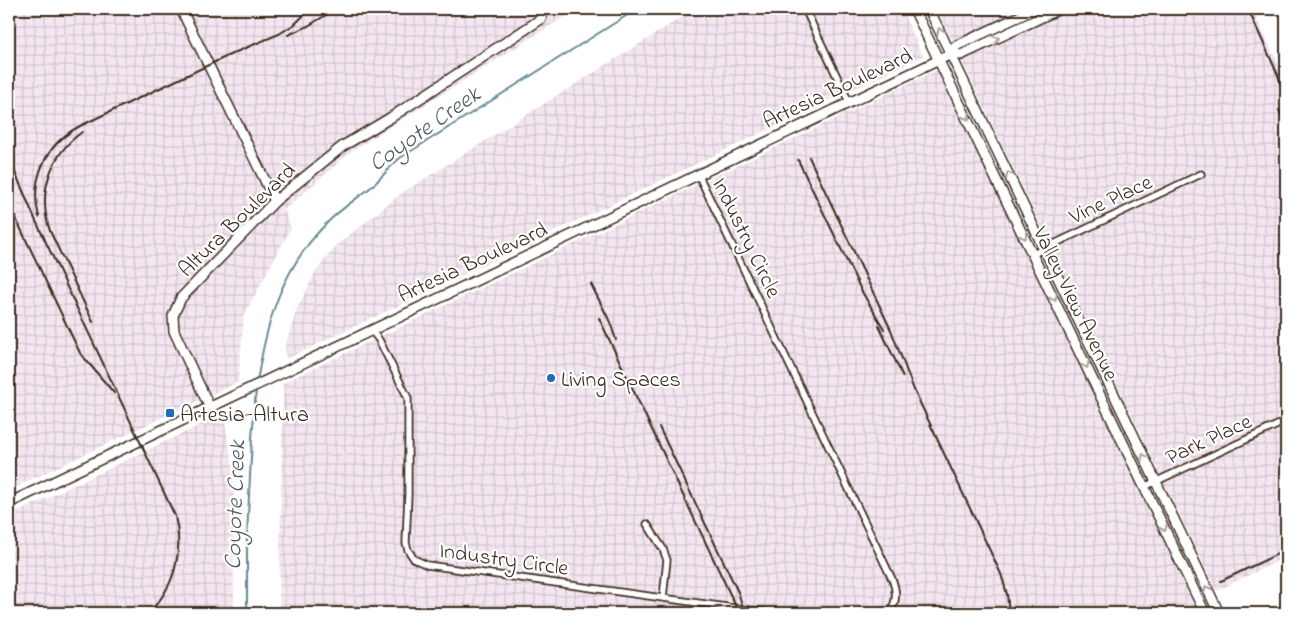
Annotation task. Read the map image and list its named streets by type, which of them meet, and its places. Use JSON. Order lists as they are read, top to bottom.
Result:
{
  "streets": {
    "main road": ["Artesia Boulevard", "Altura Boulevard", "Valley View Avenue"],
    "street": ["Vine Place", "Industry Circle", "Park Place"]
  },
  "crossings": [
    ["Artesia Boulevard", "Altura Boulevard"],
    ["Artesia Boulevard", "Industry Circle"],
    ["Artesia Boulevard", "Valley View Avenue"],
    ["Vine Place", "Valley View Avenue"],
    ["Valley View Avenue", "Park Place"]
  ],
  "water": ["Coyote Creek"],
  "places": {
    "other": ["Living Spaces"],
    "transit": ["Artesia-Altura"]
  }
}
